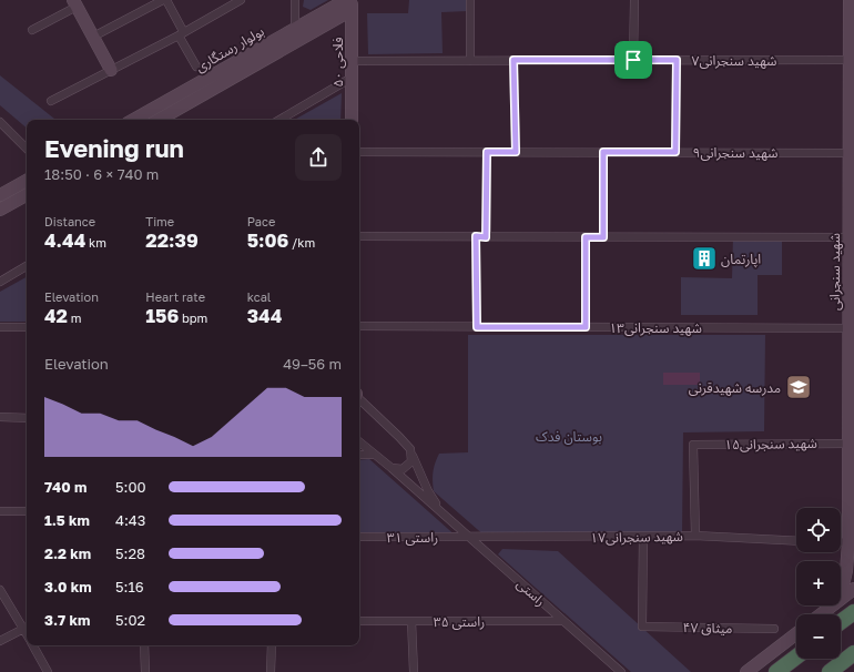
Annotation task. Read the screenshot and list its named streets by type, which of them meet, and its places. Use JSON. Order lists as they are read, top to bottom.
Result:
{
  "streets": {
    "street": [
      "بولوار رستگاری",
      "شهید سنجرانی۷",
      "فلاحی ۵۰",
      "شهید سنجرانی۹",
      "شهید سنجرانی",
      "شهید سنجرانی۱۳",
      "شهید سنجرانی۱۵",
      "راستی ۳۱",
      "شهید سنجرانی۱۷",
      "راستی",
      "راستی ۳۵",
      "میثاق ۴۷"
    ]
  },
  "crossings": [
    ["بولوار رستگاری", "فلاحی ۵۰"],
    ["شهید سنجرانی۷", "فلاحی ۵۰"],
    ["شهید سنجرانی۷", "شهید سنجرانی"],
    ["شهید سنجرانی۹", "شهید سنجرانی"],
    ["شهید سنجرانی", "شهید سنجرانی۱۳"],
    ["شهید سنجرانی", "شهید سنجرانی۱۵"],
    ["شهید سنجرانی۱۵", "شهید سنجرانی۱۷"],
    ["راستی ۳۱", "شهید سنجرانی۱۷"],
    ["راستی ۳۱", "راستی"],
    ["شهید سنجرانی۱۷", "راستی"],
    ["شهید سنجرانی۱۷", "میثاق ۴۷"],
    ["راستی", "راستی ۳۵"]
  ],
  "parks": ["بوستان فدک"],
  "places": {
    "building": ["اپارتمان"],
    "school or university": ["مدرسه شهیدقرنی"]
  },
  "page": {
    "heading": ["Evening run", "18:50 · 6 × 740 m"],
    "stats": [
      ["Distance", "4.44 km"],
      ["Time", "22:39"],
      ["Pace", "5:06 /km"],
      ["Elevation", "42 m"],
      ["Heart rate", "156 bpm"],
      ["kcal", "344"]
    ],
    "chart": ["Elevation", "49–56 m"],
    "list": [
      {
        "name": "740 m",
        "note": "5:00"
      },
      {
        "name": "1.5 km",
        "note": "4:43"
      },
      {
        "name": "2.2 km",
        "note": "5:28"
      },
      {
        "name": "3.0 km",
        "note": "5:16"
      },
      {
        "name": "3.7 km",
        "note": "5:02"
      }
    ],
    "map_buttons": ["+", "−"]
  }
}
